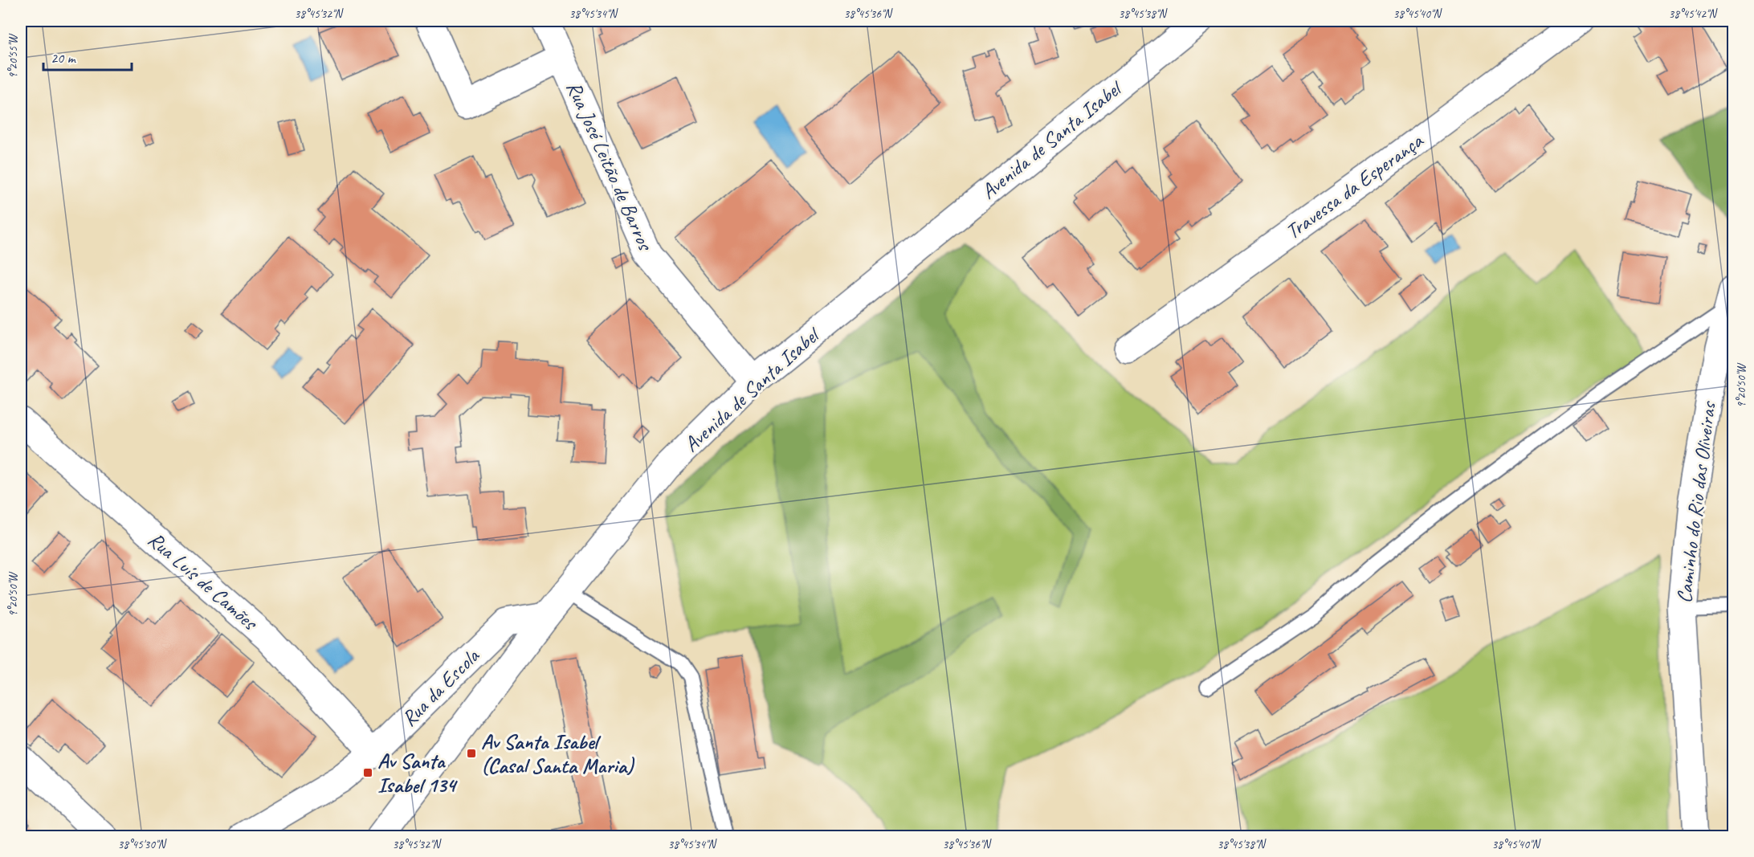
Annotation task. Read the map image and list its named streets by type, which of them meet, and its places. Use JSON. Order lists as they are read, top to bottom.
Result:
{
  "streets": {
    "street": [
      "Avenida de Santa Isabel",
      "Rua José Leitão de Barros",
      "Travessa da Esperança",
      "Caminho do Rio das Oliveiras",
      "Rua Luís de Camões",
      "Rua da Escola"
    ]
  },
  "crossings": [
    ["Avenida de Santa Isabel", "Rua José Leitão de Barros"],
    ["Avenida de Santa Isabel", "Rua da Escola"],
    ["Rua Luís de Camões", "Rua da Escola"]
  ],
  "places": {
    "transit": ["Av Santa Isabel (Casal Santa Maria)", "Av Santa Isabel 134"]
  },
  "scale_bar": "20 m",
  "coordinates": [
    "38°45'32\"N",
    "38°45'34\"N",
    "38°45'36\"N",
    "38°45'38\"N",
    "38°45'40\"N",
    "38°45'42\"N",
    "9°20'55\"W",
    "9°20'50\"W",
    "38°45'30\"N"
  ]
}
